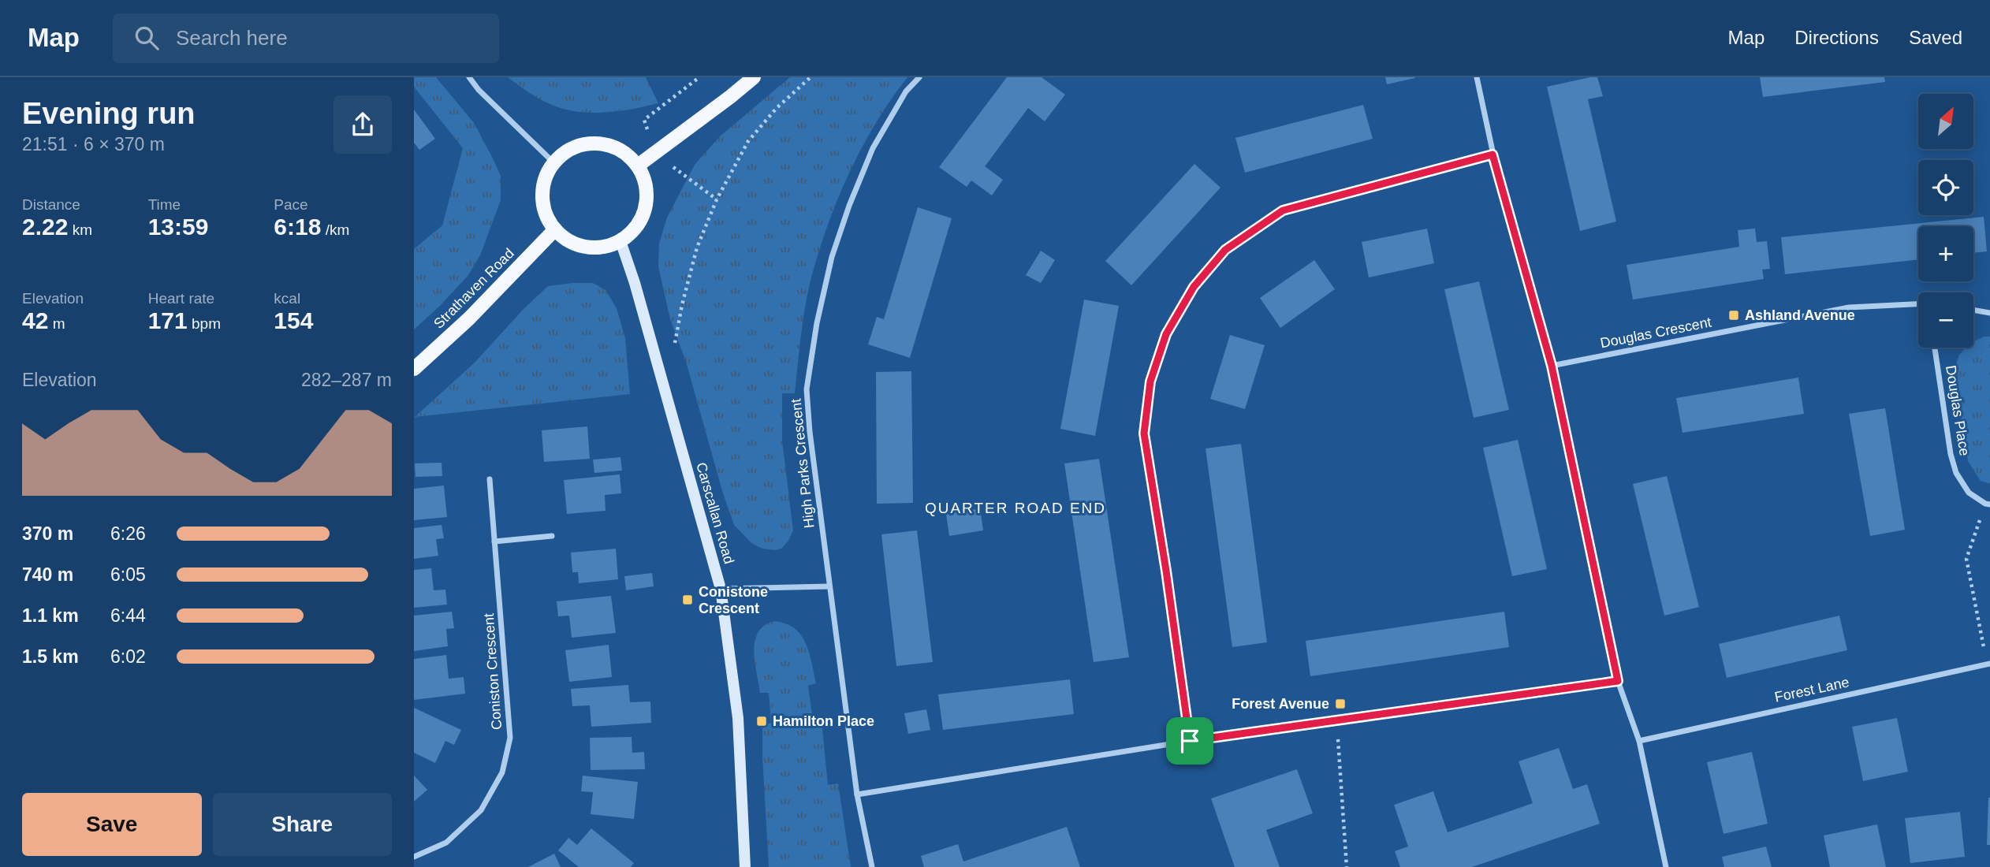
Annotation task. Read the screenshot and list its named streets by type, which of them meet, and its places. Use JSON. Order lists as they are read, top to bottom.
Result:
{
  "streets": {
    "main road": ["Strathaven Road"],
    "street": [
      "Douglas Crescent",
      "Douglas Place",
      "High Parks Crescent",
      "Carscallan Road",
      "Coniston Crescent",
      "Forest Lane"
    ]
  },
  "crossings": [
    ["Strathaven Road", "Carscallan Road"]
  ],
  "districts": ["QUARTER ROAD END"],
  "places": {
    "transit": [
      "Ashland Avenue",
      "Conistone Crescent",
      "Forest Avenue",
      "Hamilton Place"
    ]
  },
  "north": "top right",
  "page": {
    "header": "Map",
    "search": "Search here",
    "nav": ["Map", "Directions", "Saved"],
    "heading": ["Evening run", "21:51 · 6 × 370 m"],
    "map_buttons": ["+", "−"],
    "stats": [
      ["Distance", "2.22 km"],
      ["Time", "13:59"],
      ["Pace", "6:18 /km"],
      ["Elevation", "42 m"],
      ["Heart rate", "171 bpm"],
      ["kcal", "154"]
    ],
    "chart": ["Elevation", "282–287 m"],
    "list": [
      {
        "name": "370 m",
        "note": "6:26"
      },
      {
        "name": "740 m",
        "note": "6:05"
      },
      {
        "name": "1.1 km",
        "note": "6:44"
      },
      {
        "name": "1.5 km",
        "note": "6:02"
      }
    ],
    "buttons": ["Save", "Share"]
  }
}
